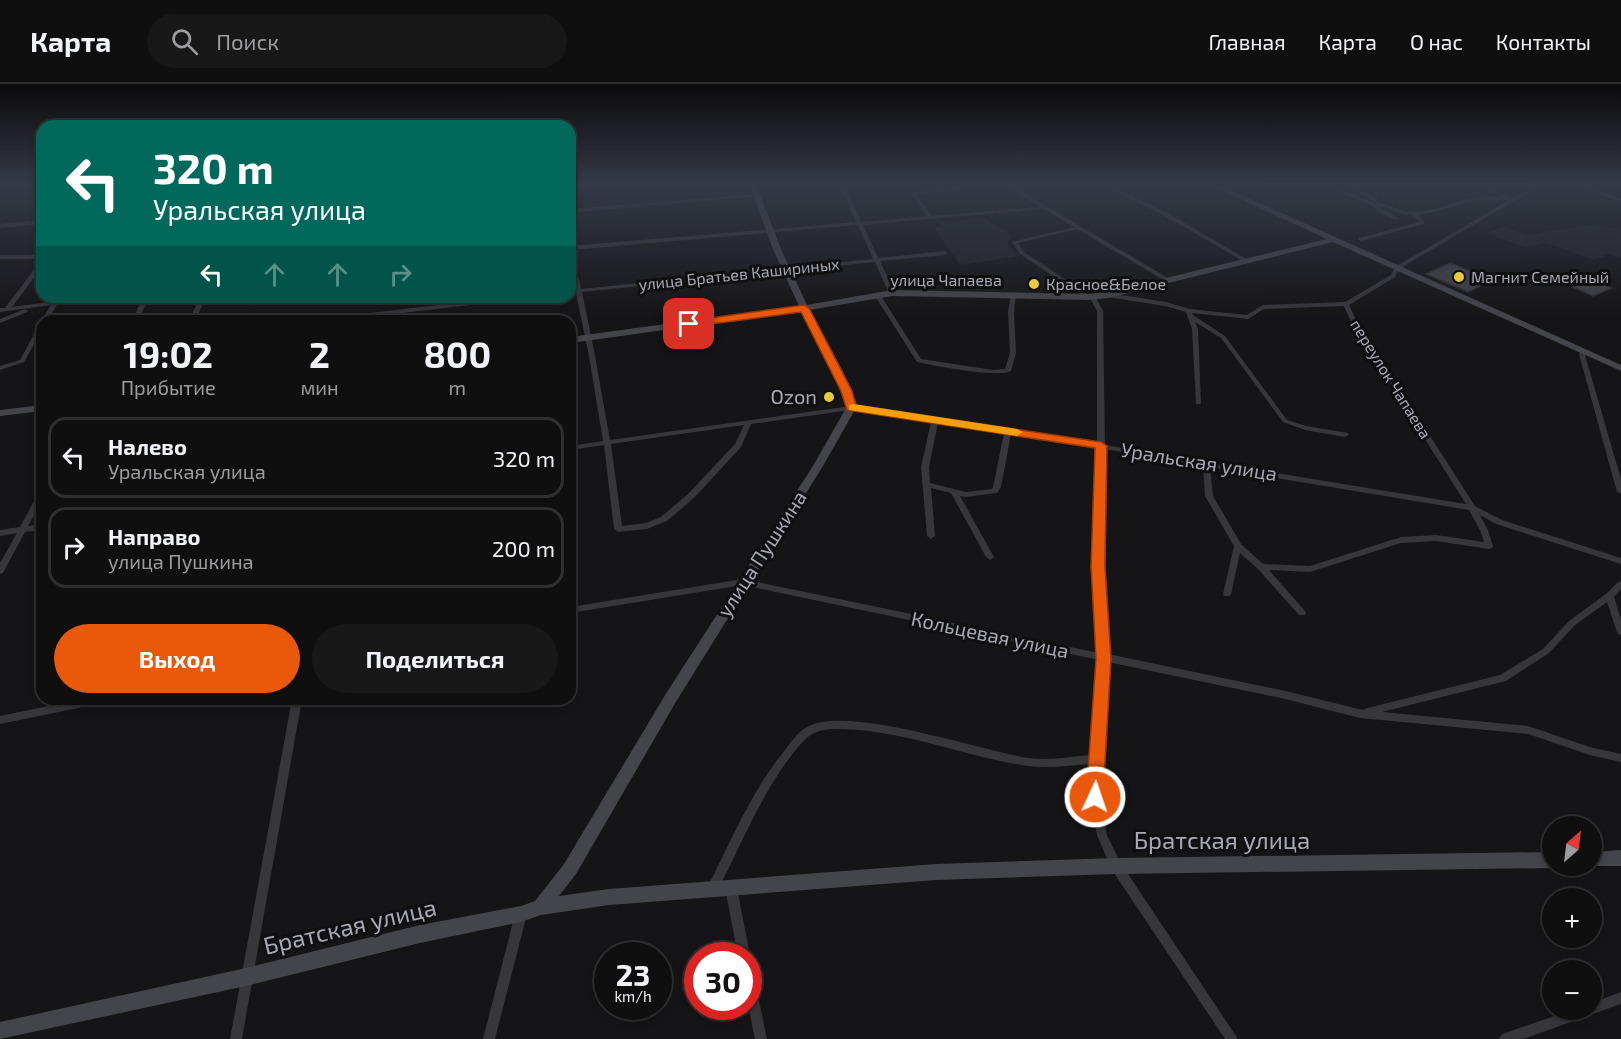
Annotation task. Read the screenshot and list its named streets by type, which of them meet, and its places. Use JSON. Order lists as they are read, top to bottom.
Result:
{
  "streets": {
    "street": [
      "улица Братьев Кашириных",
      "улица Чапаева",
      "переулок Чапаева",
      "Уральская улица",
      "улица Пушкина",
      "Кольцевая улица",
      "Братская улица"
    ]
  },
  "crossings": [
    ["улица Чапаева", "переулок Чапаева"],
    ["переулок Чапаева", "Уральская улица"],
    ["Уральская улица", "улица Пушкина"],
    ["улица Пушкина", "Кольцевая улица"],
    ["улица Пушкина", "Братская улица"]
  ],
  "places": ["Магнит Семейный", "Красное&Белое", "Ozon"],
  "north": "top right",
  "page": {
    "header": "Карта",
    "search": "Поиск",
    "nav": [
      "Главная",
      "Карта",
      "О нас",
      "Контакты"
    ],
    "turn": ["320 m", "Уральская улица"],
    "eta": [
      "19:02",
      "Прибытие",
      "2",
      "мин",
      "800",
      "m"
    ],
    "list": [
      {
        "name": "Налево",
        "note": "Уральская улица",
        "value": "320 m"
      },
      {
        "name": "Направо",
        "note": "улица Пушкина",
        "value": "200 m"
      }
    ],
    "buttons": ["Выход", "Поделиться"],
    "map_buttons": ["+", "−"],
    "speed": "23 km/h",
    "limit": "30"
  }
}
